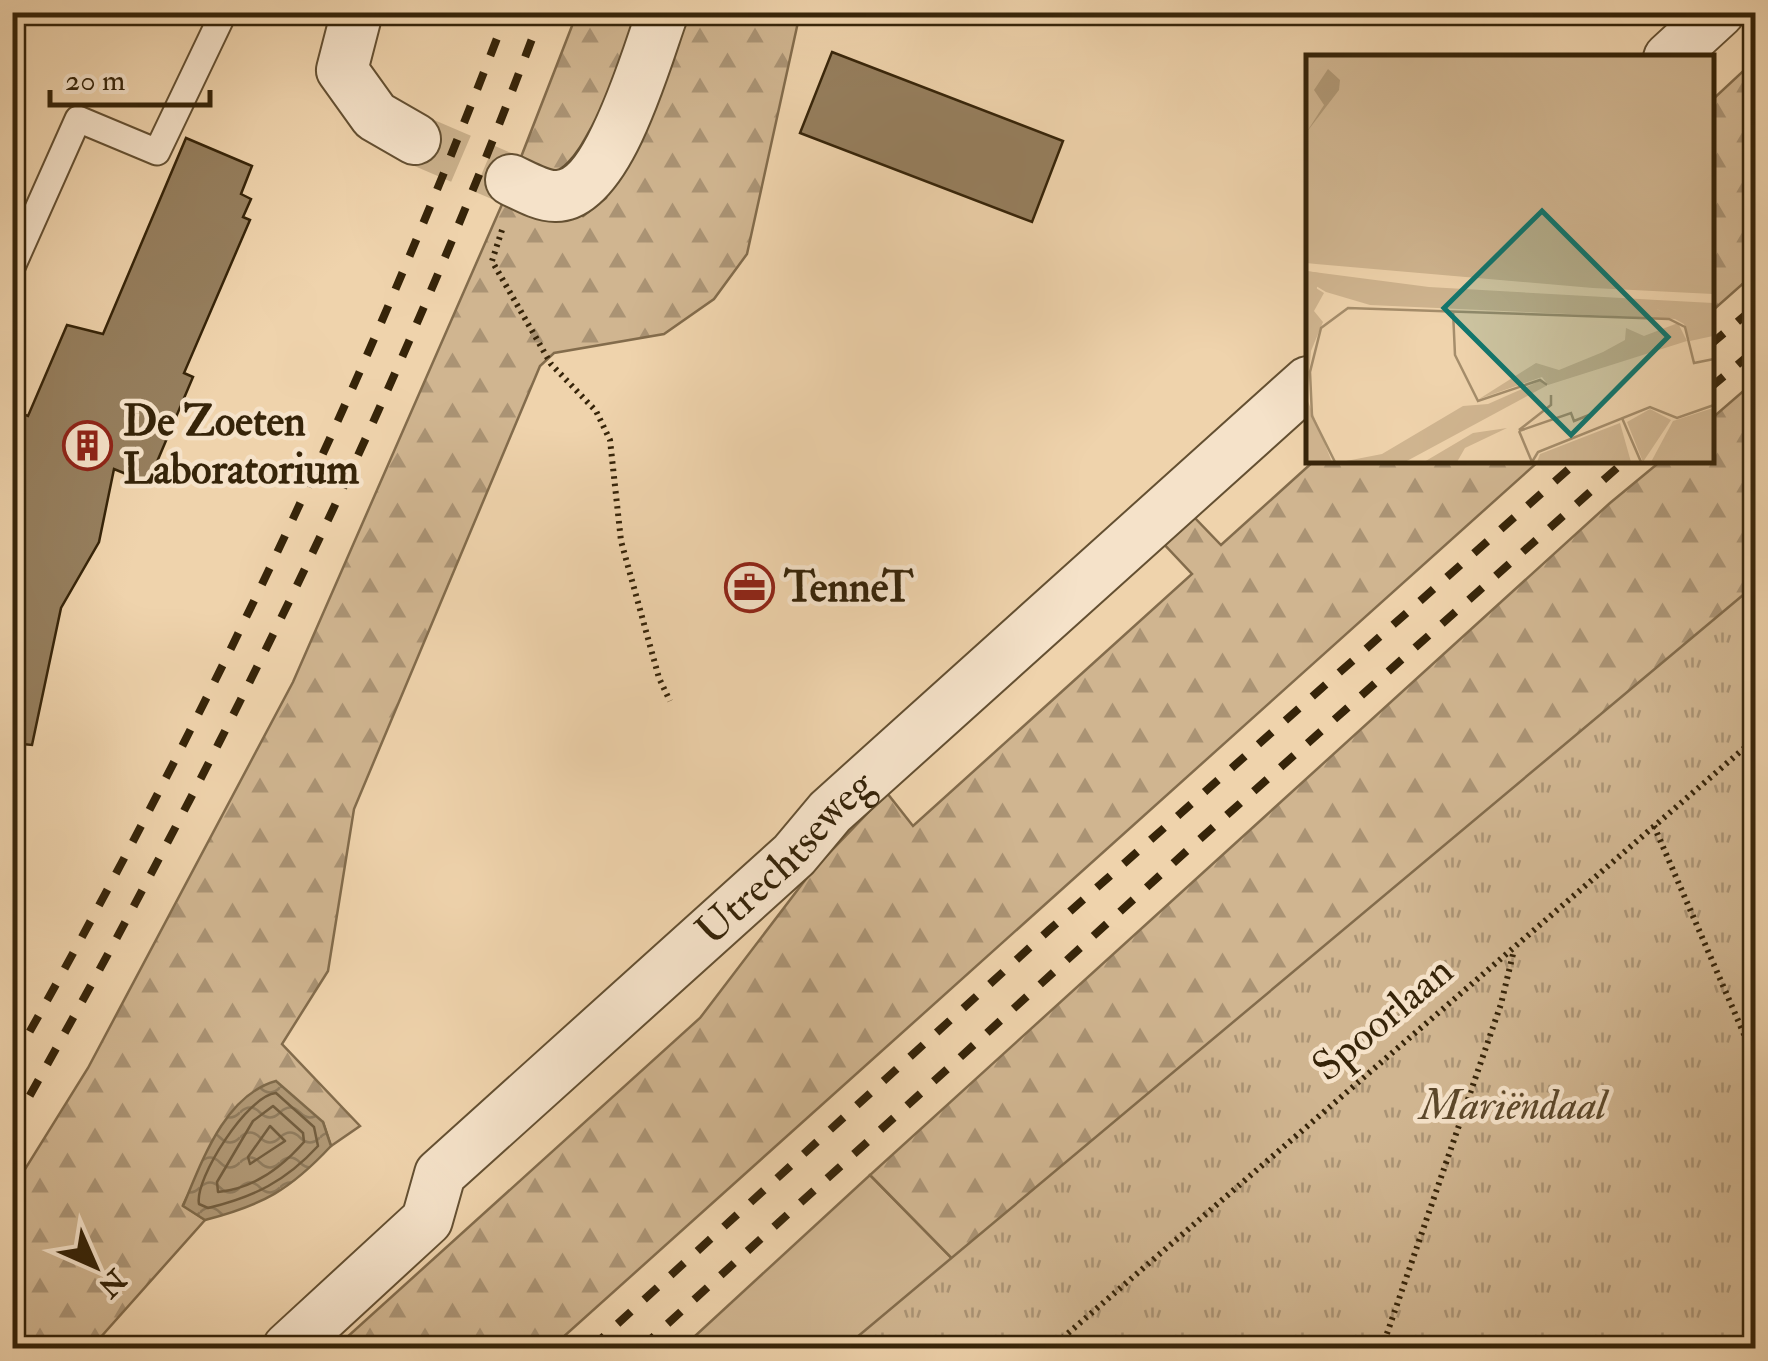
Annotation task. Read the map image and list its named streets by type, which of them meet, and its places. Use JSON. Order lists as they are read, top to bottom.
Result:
{
  "streets": {
    "street": ["Utrechtseweg"],
    "path": ["Spoorlaan"]
  },
  "parks": ["Mariëndaal"],
  "places": {
    "building": ["De Zoeten Laboratorium"],
    "office": ["TenneT"]
  },
  "scale_bar": "20 m",
  "north": "bottom right"
}
